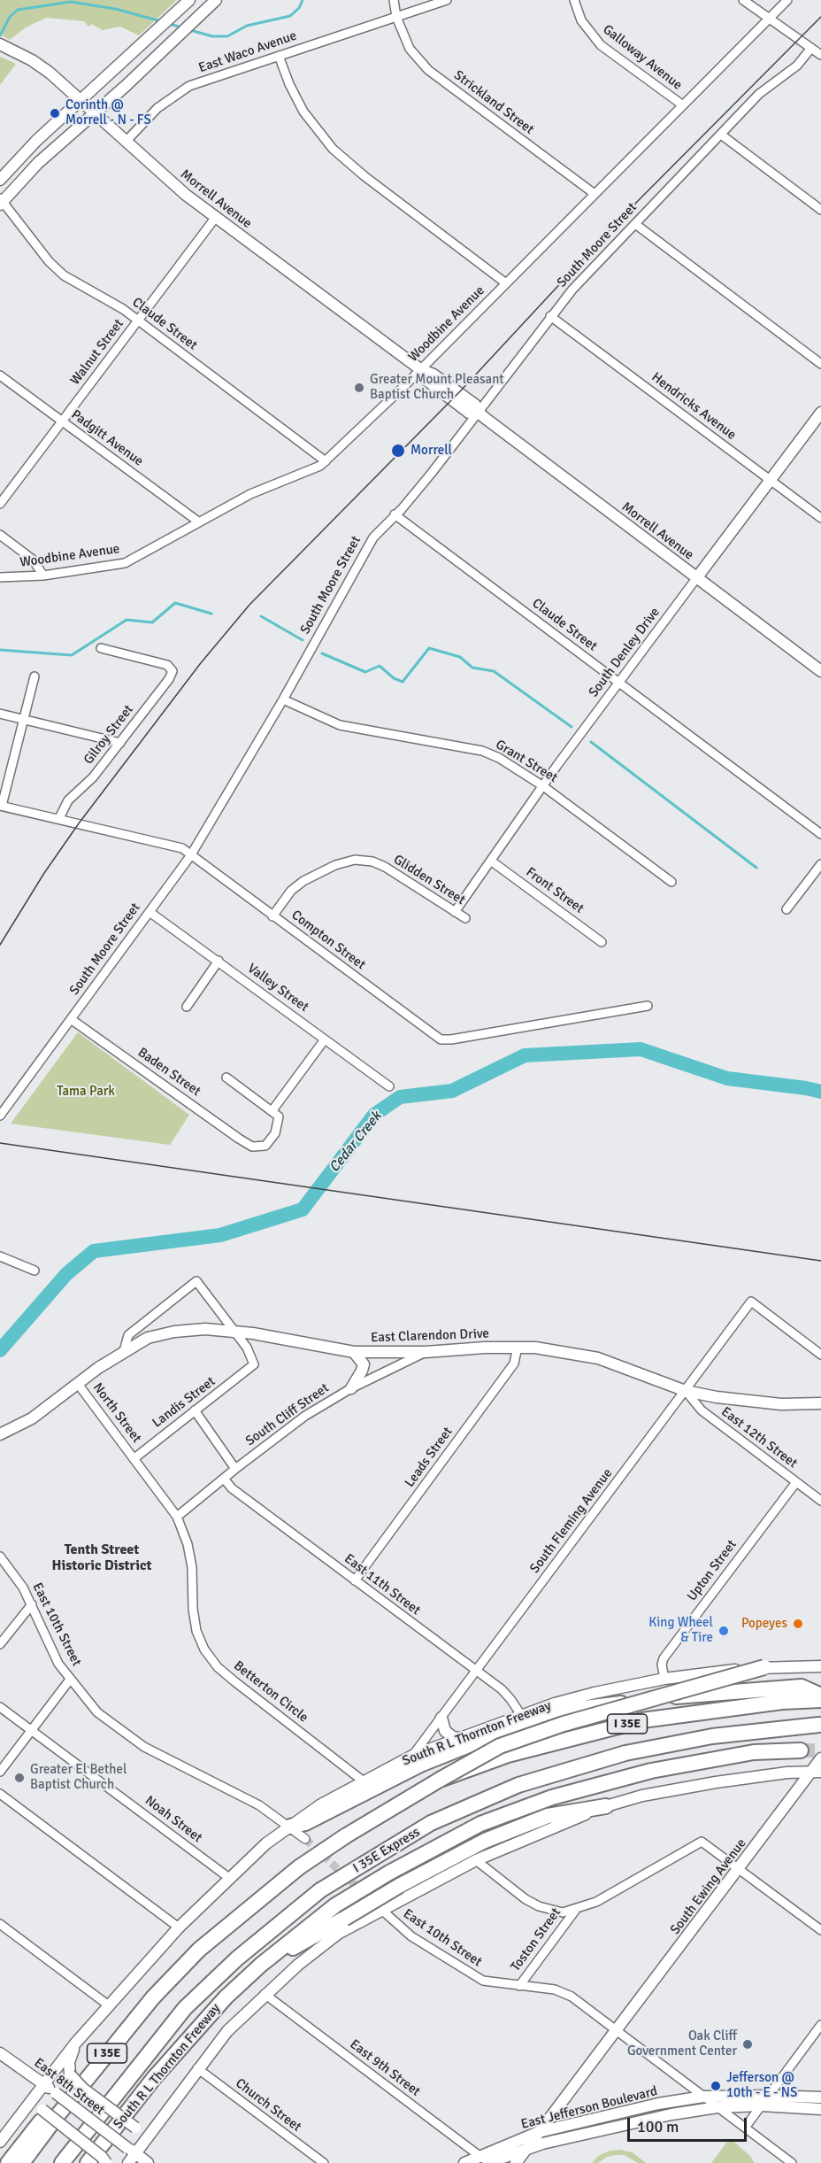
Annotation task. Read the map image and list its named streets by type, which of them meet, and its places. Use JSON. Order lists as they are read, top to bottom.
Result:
{
  "streets": {
    "highway": ["I 35E", "South R L Thornton Freeway", "I 35E Express"],
    "main road": [
      "Morrell Avenue",
      "South Denley Drive",
      "East Clarendon Drive",
      "South Ewing Avenue",
      "East 8th Street",
      "East Jefferson Boulevard"
    ],
    "street": [
      "East Waco Avenue",
      "Galloway Avenue",
      "Strickland Street",
      "South Moore Street",
      "Claude Street",
      "Woodbine Avenue",
      "Walnut Street",
      "Hendricks Avenue",
      "Padgitt Avenue",
      "Gilroy Street",
      "Grant Street",
      "Glidden Street",
      "Front Street",
      "Compton Street",
      "Valley Street",
      "Baden Street",
      "Landis Street",
      "North Street",
      "South Cliff Street",
      "East 12th Street",
      "Leads Street",
      "South Fleming Avenue",
      "Upton Street",
      "East 11th Street",
      "East 10th Street",
      "Betterton Circle",
      "Noah Street",
      "Toston Street",
      "East 9th Street",
      "Church Street"
    ]
  },
  "crossings": [
    ["East Waco Avenue", "Strickland Street"],
    ["East Waco Avenue", "Morrell Avenue"],
    ["Galloway Avenue", "Woodbine Avenue"],
    ["Strickland Street", "Woodbine Avenue"],
    ["Morrell Avenue", "South Moore Street"],
    ["Morrell Avenue", "Woodbine Avenue"],
    ["Morrell Avenue", "Walnut Street"],
    ["Morrell Avenue", "South Denley Drive"],
    ["South Moore Street", "Claude Street"],
    ["South Moore Street", "Hendricks Avenue"],
    ["South Moore Street", "Grant Street"],
    ["South Moore Street", "Compton Street"],
    ["South Moore Street", "Valley Street"],
    ["South Moore Street", "Baden Street"],
    ["Claude Street", "Woodbine Avenue"],
    ["Claude Street", "Walnut Street"],
    ["Claude Street", "South Denley Drive"],
    ["Woodbine Avenue", "Padgitt Avenue"],
    ["Walnut Street", "Padgitt Avenue"],
    ["Hendricks Avenue", "South Denley Drive"],
    ["South Denley Drive", "Grant Street"],
    ["South Denley Drive", "Glidden Street"],
    ["South Denley Drive", "Front Street"],
    ["Gilroy Street", "Compton Street"],
    ["Glidden Street", "Compton Street"],
    ["East Clarendon Drive", "Landis Street"],
    ["East Clarendon Drive", "North Street"],
    ["East Clarendon Drive", "South Cliff Street"],
    ["East Clarendon Drive", "East 12th Street"],
    ["East Clarendon Drive", "Leads Street"],
    ["East Clarendon Drive", "South Fleming Avenue"],
    ["Landis Street", "North Street"],
    ["Landis Street", "Betterton Circle"],
    ["North Street", "Betterton Circle"],
    ["South Cliff Street", "East 11th Street"],
    ["South Cliff Street", "Betterton Circle"],
    ["East 12th Street", "South Fleming Avenue"],
    ["East 12th Street", "Upton Street"],
    ["Leads Street", "East 11th Street"],
    ["South Fleming Avenue", "East 11th Street"],
    ["South Fleming Avenue", "South R L Thornton Freeway"],
    ["Upton Street", "South R L Thornton Freeway"],
    ["East 11th Street", "South R L Thornton Freeway"],
    ["East 10th Street", "South R L Thornton Freeway"],
    ["East 10th Street", "South Ewing Avenue"],
    ["East 10th Street", "Toston Street"],
    ["East 10th Street", "East Jefferson Boulevard"],
    ["Betterton Circle", "South R L Thornton Freeway"],
    ["South R L Thornton Freeway", "Noah Street"],
    ["South R L Thornton Freeway", "South Ewing Avenue"],
    ["South R L Thornton Freeway", "East 9th Street"],
    ["South R L Thornton Freeway", "East 8th Street"],
    ["South R L Thornton Freeway", "Church Street"],
    ["South Ewing Avenue", "East Jefferson Boulevard"],
    ["East 9th Street", "East Jefferson Boulevard"]
  ],
  "districts": ["Tenth Street Historic District"],
  "water": ["Cedar Creek"],
  "parks": ["Tama Park"],
  "places": [
    "Corinth @ Morrell - N - FS",
    "Greater Mount Pleasant Baptist Church",
    "Morrell",
    "Popeyes",
    "King Wheel & Tire",
    "Greater El Bethel Baptist Church",
    "Oak Cliff Government Center",
    "Jefferson @ 10th - E - NS"
  ],
  "scale_bar": "100 m"
}
